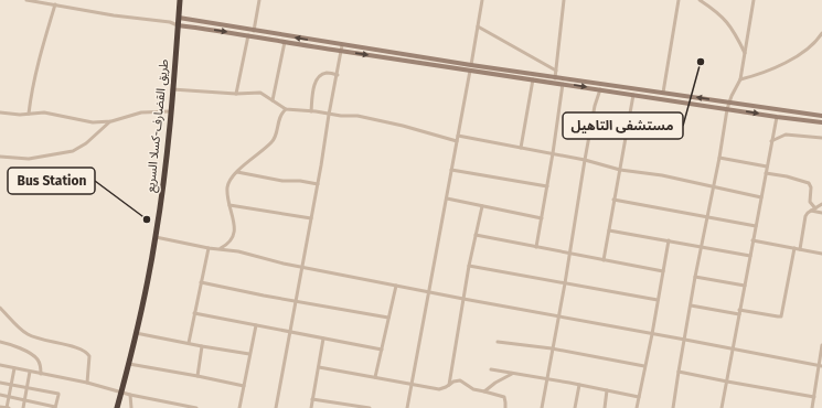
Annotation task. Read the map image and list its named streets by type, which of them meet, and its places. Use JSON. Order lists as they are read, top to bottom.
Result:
{
  "streets": {
    "highway": ["طريق القضارف-كسلا السريع"]
  },
  "places": ["مستشفى التاهيل", "Bus Station"]
}
